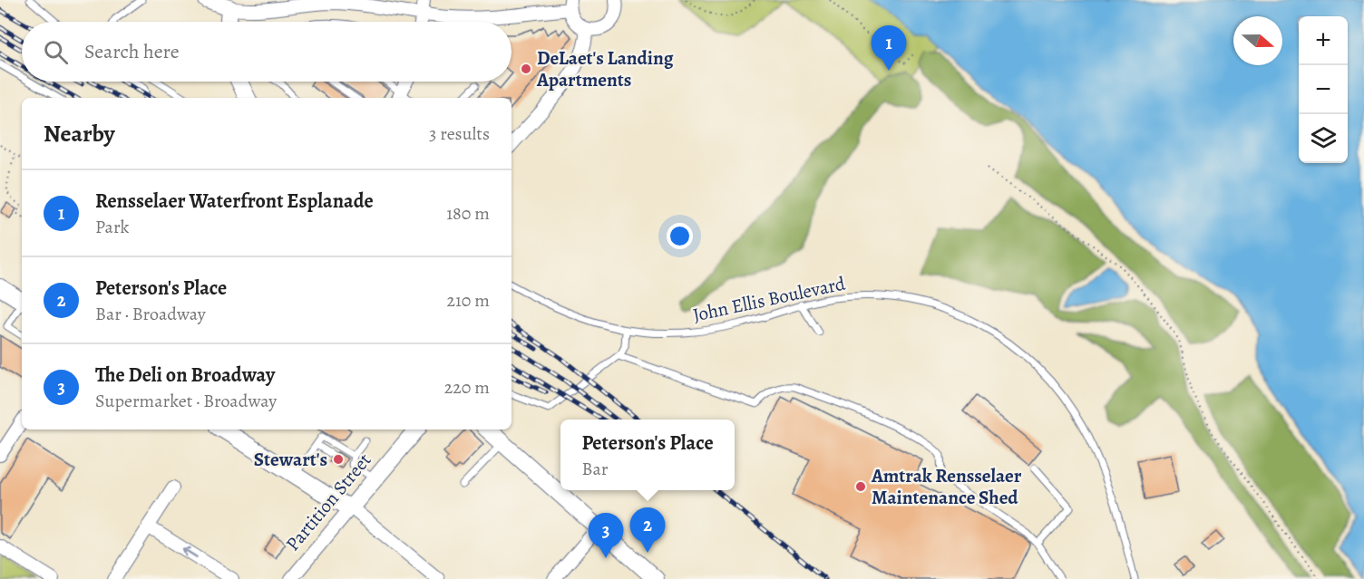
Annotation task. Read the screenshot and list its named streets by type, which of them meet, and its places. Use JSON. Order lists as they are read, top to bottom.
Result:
{
  "streets": {
    "street": ["Partition Street"],
    "lane": ["John Ellis Boulevard"]
  },
  "places": ["DeLaet's Landing Apartments", "Stewart's", "Amtrak Rensselaer Maintenance Shed"],
  "north": "right",
  "page": {
    "map_buttons": ["+", "−"],
    "search": "Search here",
    "pins": ["1", "2", "3"],
    "heading": ["Nearby", "3 results"],
    "list": [
      {
        "mark": "1",
        "name": "Rensselaer Waterfront Esplanade",
        "note": "Park",
        "value": "180 m"
      },
      {
        "mark": "2",
        "name": "Peterson's Place",
        "note": "Bar · Broadway",
        "value": "210 m"
      },
      {
        "mark": "3",
        "name": "The Deli on Broadway",
        "note": "Supermarket · Broadway",
        "value": "220 m"
      }
    ],
    "popup": ["Peterson's Place", "Bar"]
  }
}
